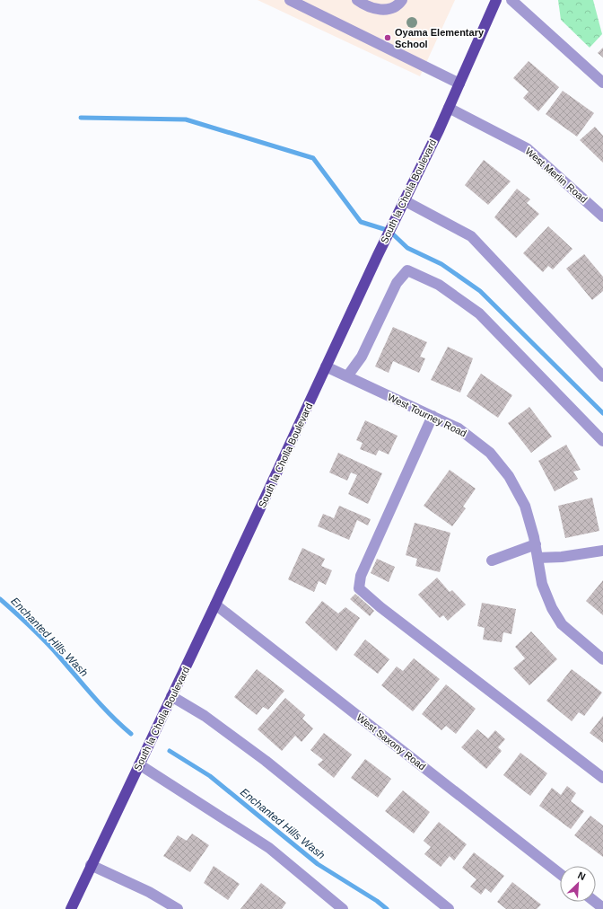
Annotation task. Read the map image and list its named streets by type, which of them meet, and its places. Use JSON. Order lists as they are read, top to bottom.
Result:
{
  "streets": {
    "main road": ["South la Cholla Boulevard"],
    "street": ["West Merlin Road", "West Tourney Road", "West Saxony Road"]
  },
  "crossings": [
    ["West Merlin Road", "South la Cholla Boulevard"],
    ["South la Cholla Boulevard", "West Tourney Road"],
    ["South la Cholla Boulevard", "West Saxony Road"]
  ],
  "water": ["Enchanted Hills Wash"],
  "places": ["Oyama Elementary School"],
  "north": "top right"
}
